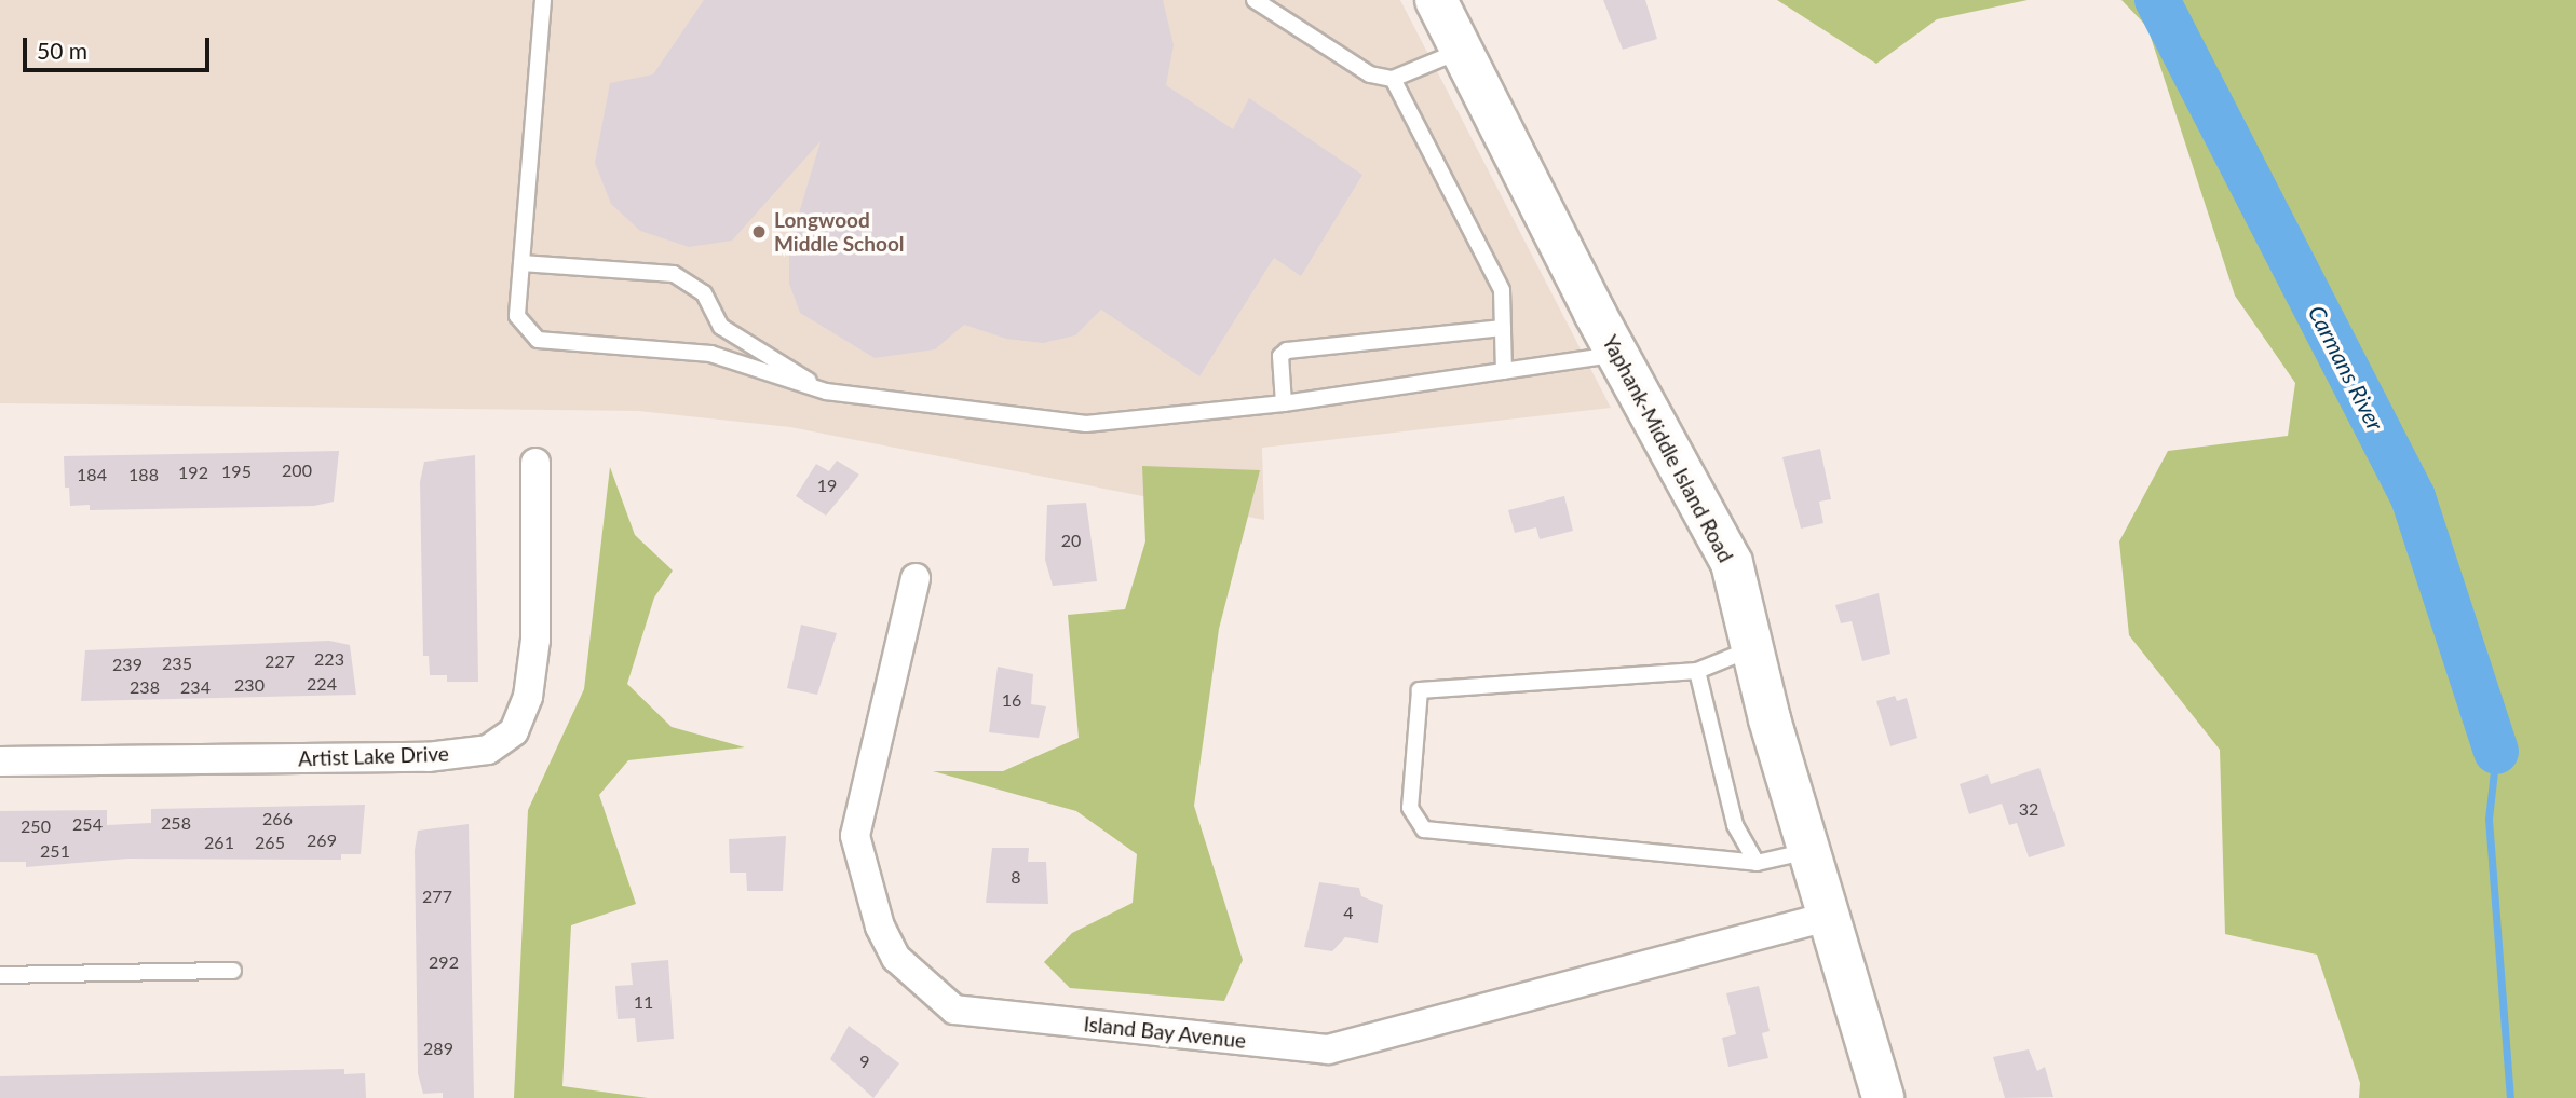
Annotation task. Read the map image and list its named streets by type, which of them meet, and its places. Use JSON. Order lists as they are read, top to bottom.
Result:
{
  "streets": {
    "main road": ["Yaphank-Middle Island Road"],
    "street": ["Artist Lake Drive", "Island Bay Avenue"]
  },
  "crossings": [
    ["Yaphank-Middle Island Road", "Island Bay Avenue"]
  ],
  "water": ["Carmans River"],
  "places": ["Longwood Middle School"],
  "house_numbers": [
    "200",
    "195",
    "192",
    "184",
    "188",
    "19",
    "20",
    "223",
    "227",
    "235",
    "239",
    "224",
    "230",
    "238",
    "234",
    "16",
    "32",
    "266",
    "258",
    "254",
    "250",
    "269",
    "261",
    "265",
    "251",
    "8",
    "277",
    "4",
    "292",
    "11",
    "289",
    "9"
  ],
  "scale_bar": "50 m"
}
